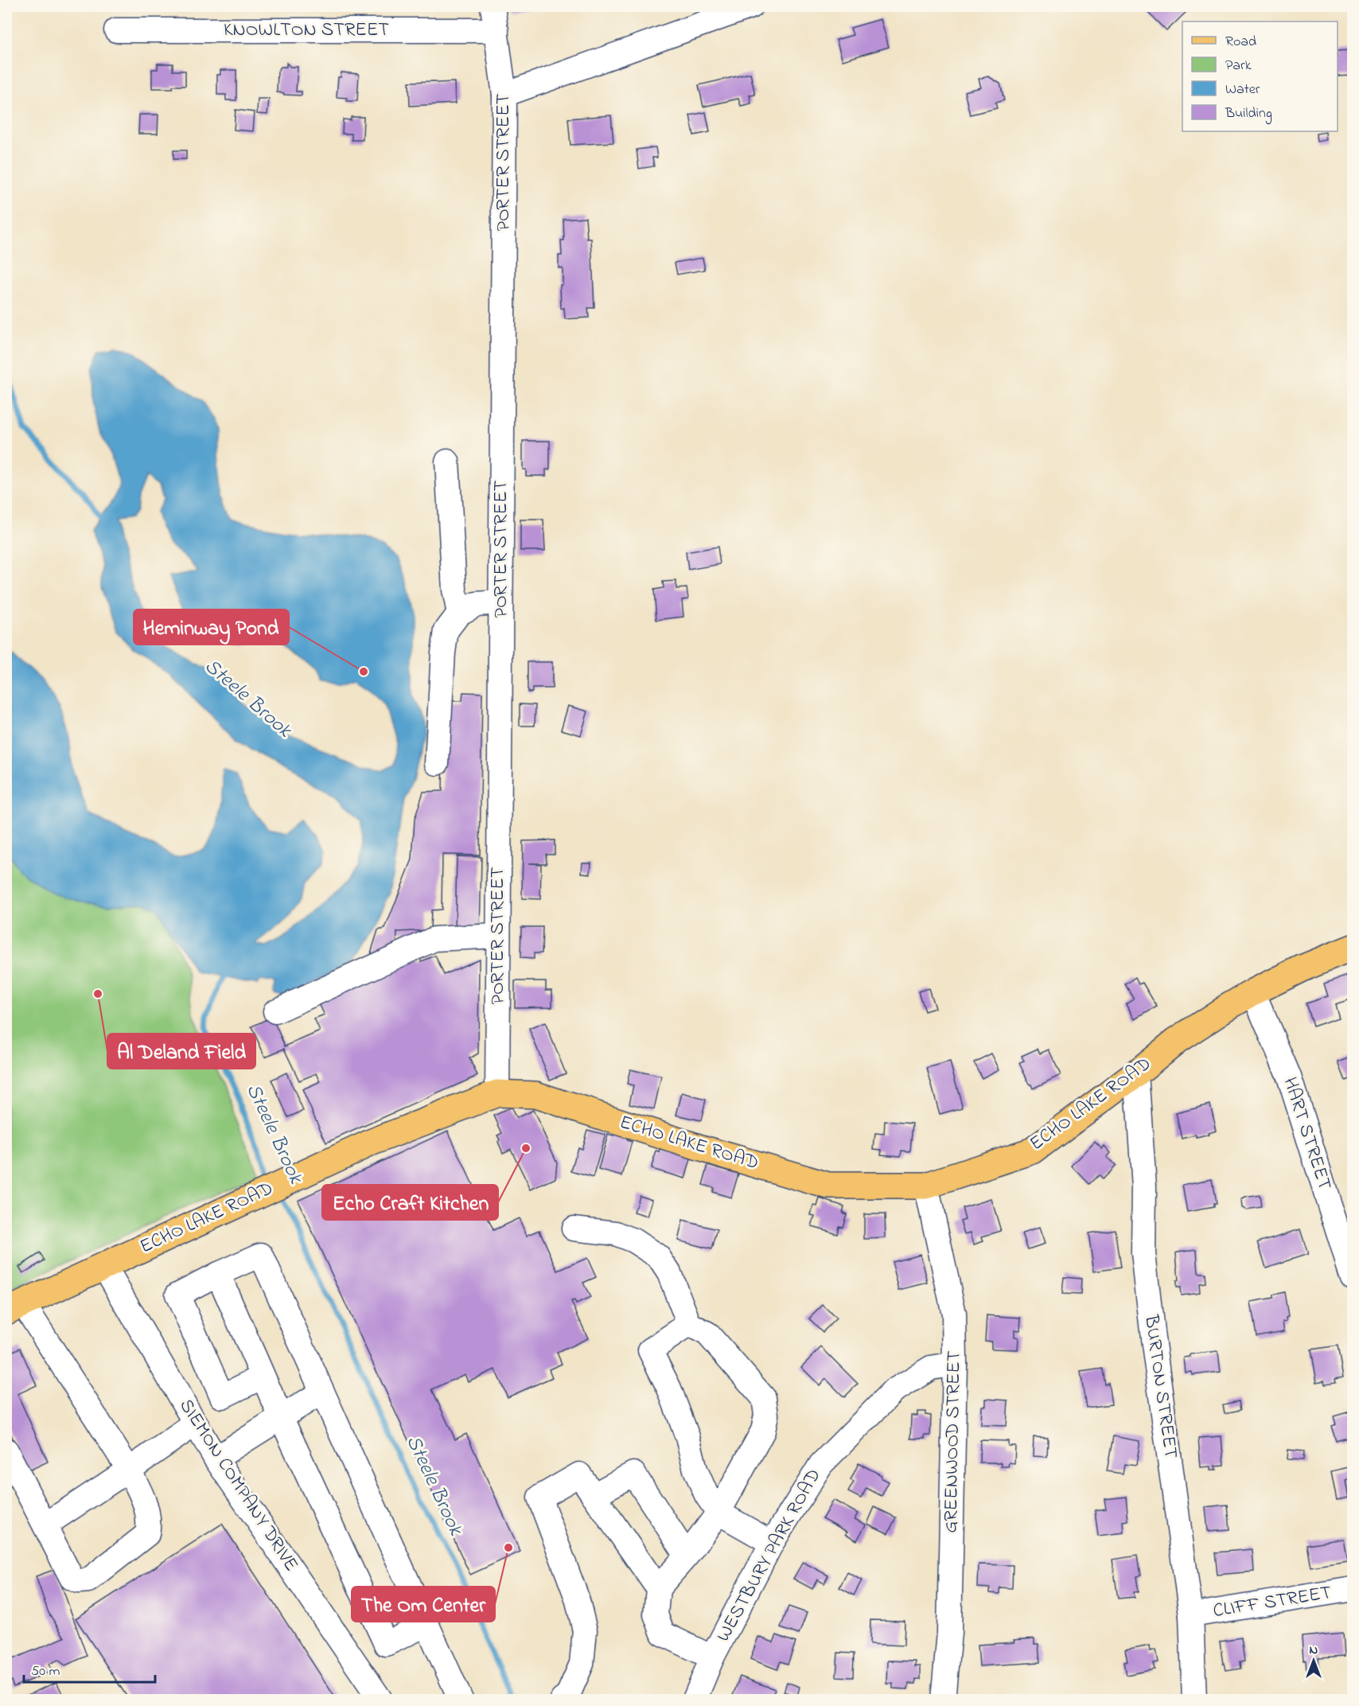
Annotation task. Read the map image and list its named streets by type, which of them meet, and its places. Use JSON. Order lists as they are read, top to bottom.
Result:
{
  "streets": {
    "main road": ["ECHO LAKE ROAD"],
    "street": [
      "KNOWLTON STREET",
      "PORTER STREET",
      "HART STREET",
      "BURTON STREET",
      "GREENWOOD STREET",
      "SIEMON COMPANY DRIVE",
      "WESTBURY PARK ROAD",
      "CLIFF STREET"
    ]
  },
  "crossings": [
    ["KNOWLTON STREET", "PORTER STREET"],
    ["PORTER STREET", "ECHO LAKE ROAD"],
    ["ECHO LAKE ROAD", "HART STREET"],
    ["ECHO LAKE ROAD", "BURTON STREET"],
    ["ECHO LAKE ROAD", "GREENWOOD STREET"],
    ["ECHO LAKE ROAD", "SIEMON COMPANY DRIVE"],
    ["BURTON STREET", "CLIFF STREET"],
    ["GREENWOOD STREET", "WESTBURY PARK ROAD"]
  ],
  "water": ["Steele Brook"],
  "places": [
    "Heminway Pond",
    "Al Deland Field",
    "Echo Craft Kitchen",
    "The Om Center"
  ],
  "legend": [
    "Road",
    "Park",
    "Water",
    "Building"
  ],
  "scale_bar": "50 m",
  "north": "top"
}
